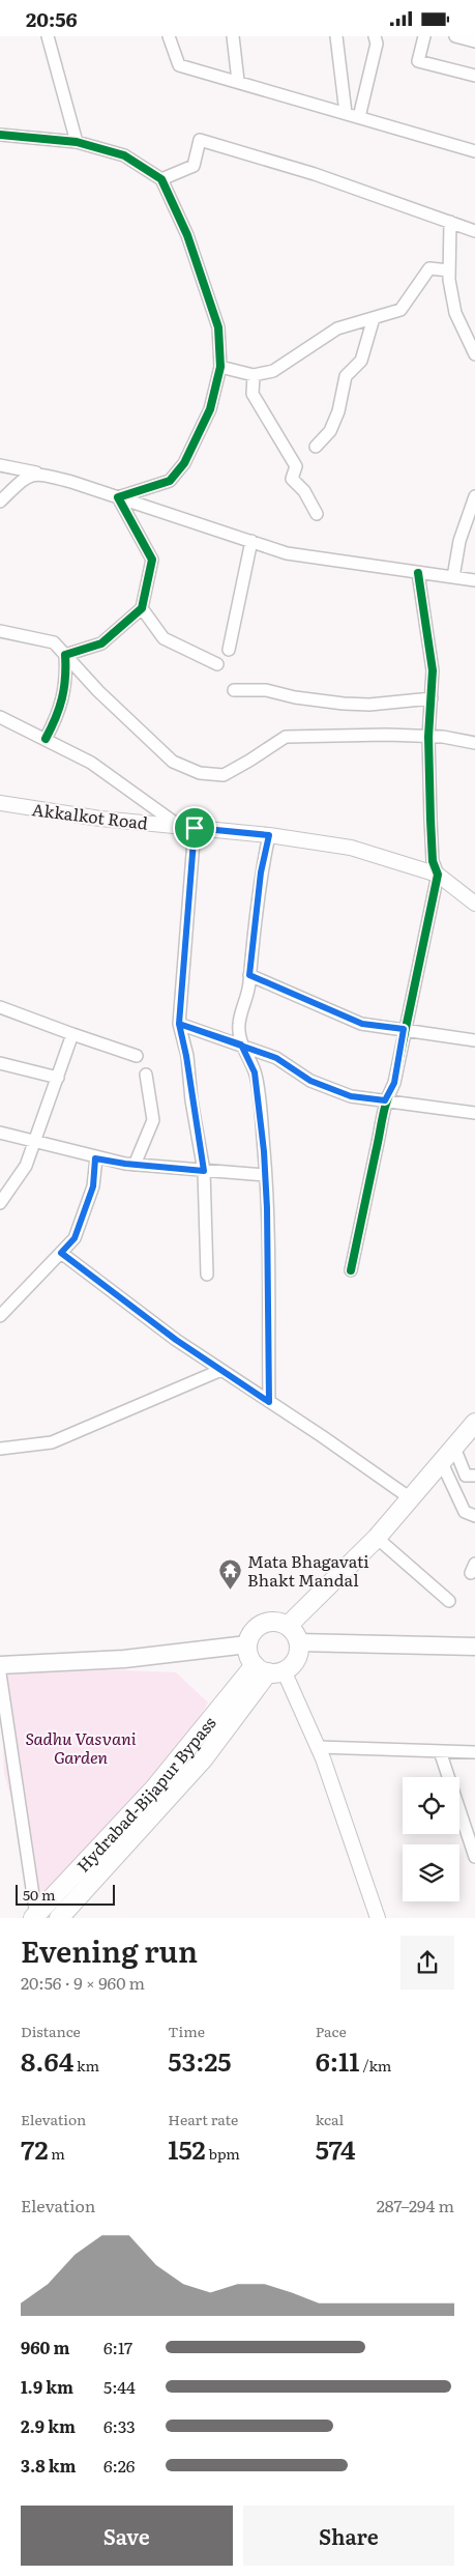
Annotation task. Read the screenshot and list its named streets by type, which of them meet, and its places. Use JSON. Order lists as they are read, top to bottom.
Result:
{
  "streets": {
    "main road": ["Hydrabad-Bijapur Bypass"],
    "street": ["Akkalkot Road"]
  },
  "parks": ["Sadhu Vasvani Garden"],
  "places": {
    "temple": ["Mata Bhagavati Bhakt Mandal"]
  },
  "scale_bar": "50 m",
  "page": {
    "status": "20:56",
    "scale": "50 m",
    "heading": ["Evening run", "20:56 · 9 × 960 m"],
    "stats": [
      ["Distance", "8.64 km"],
      ["Time", "53:25"],
      ["Pace", "6:11 /km"],
      ["Elevation", "72 m"],
      ["Heart rate", "152 bpm"],
      ["kcal", "574"]
    ],
    "chart": ["Elevation", "287–294 m"],
    "list": [
      {
        "name": "960 m",
        "note": "6:17"
      },
      {
        "name": "1.9 km",
        "note": "5:44"
      },
      {
        "name": "2.9 km",
        "note": "6:33"
      },
      {
        "name": "3.8 km",
        "note": "6:26"
      }
    ],
    "buttons": ["Save", "Share"]
  }
}
